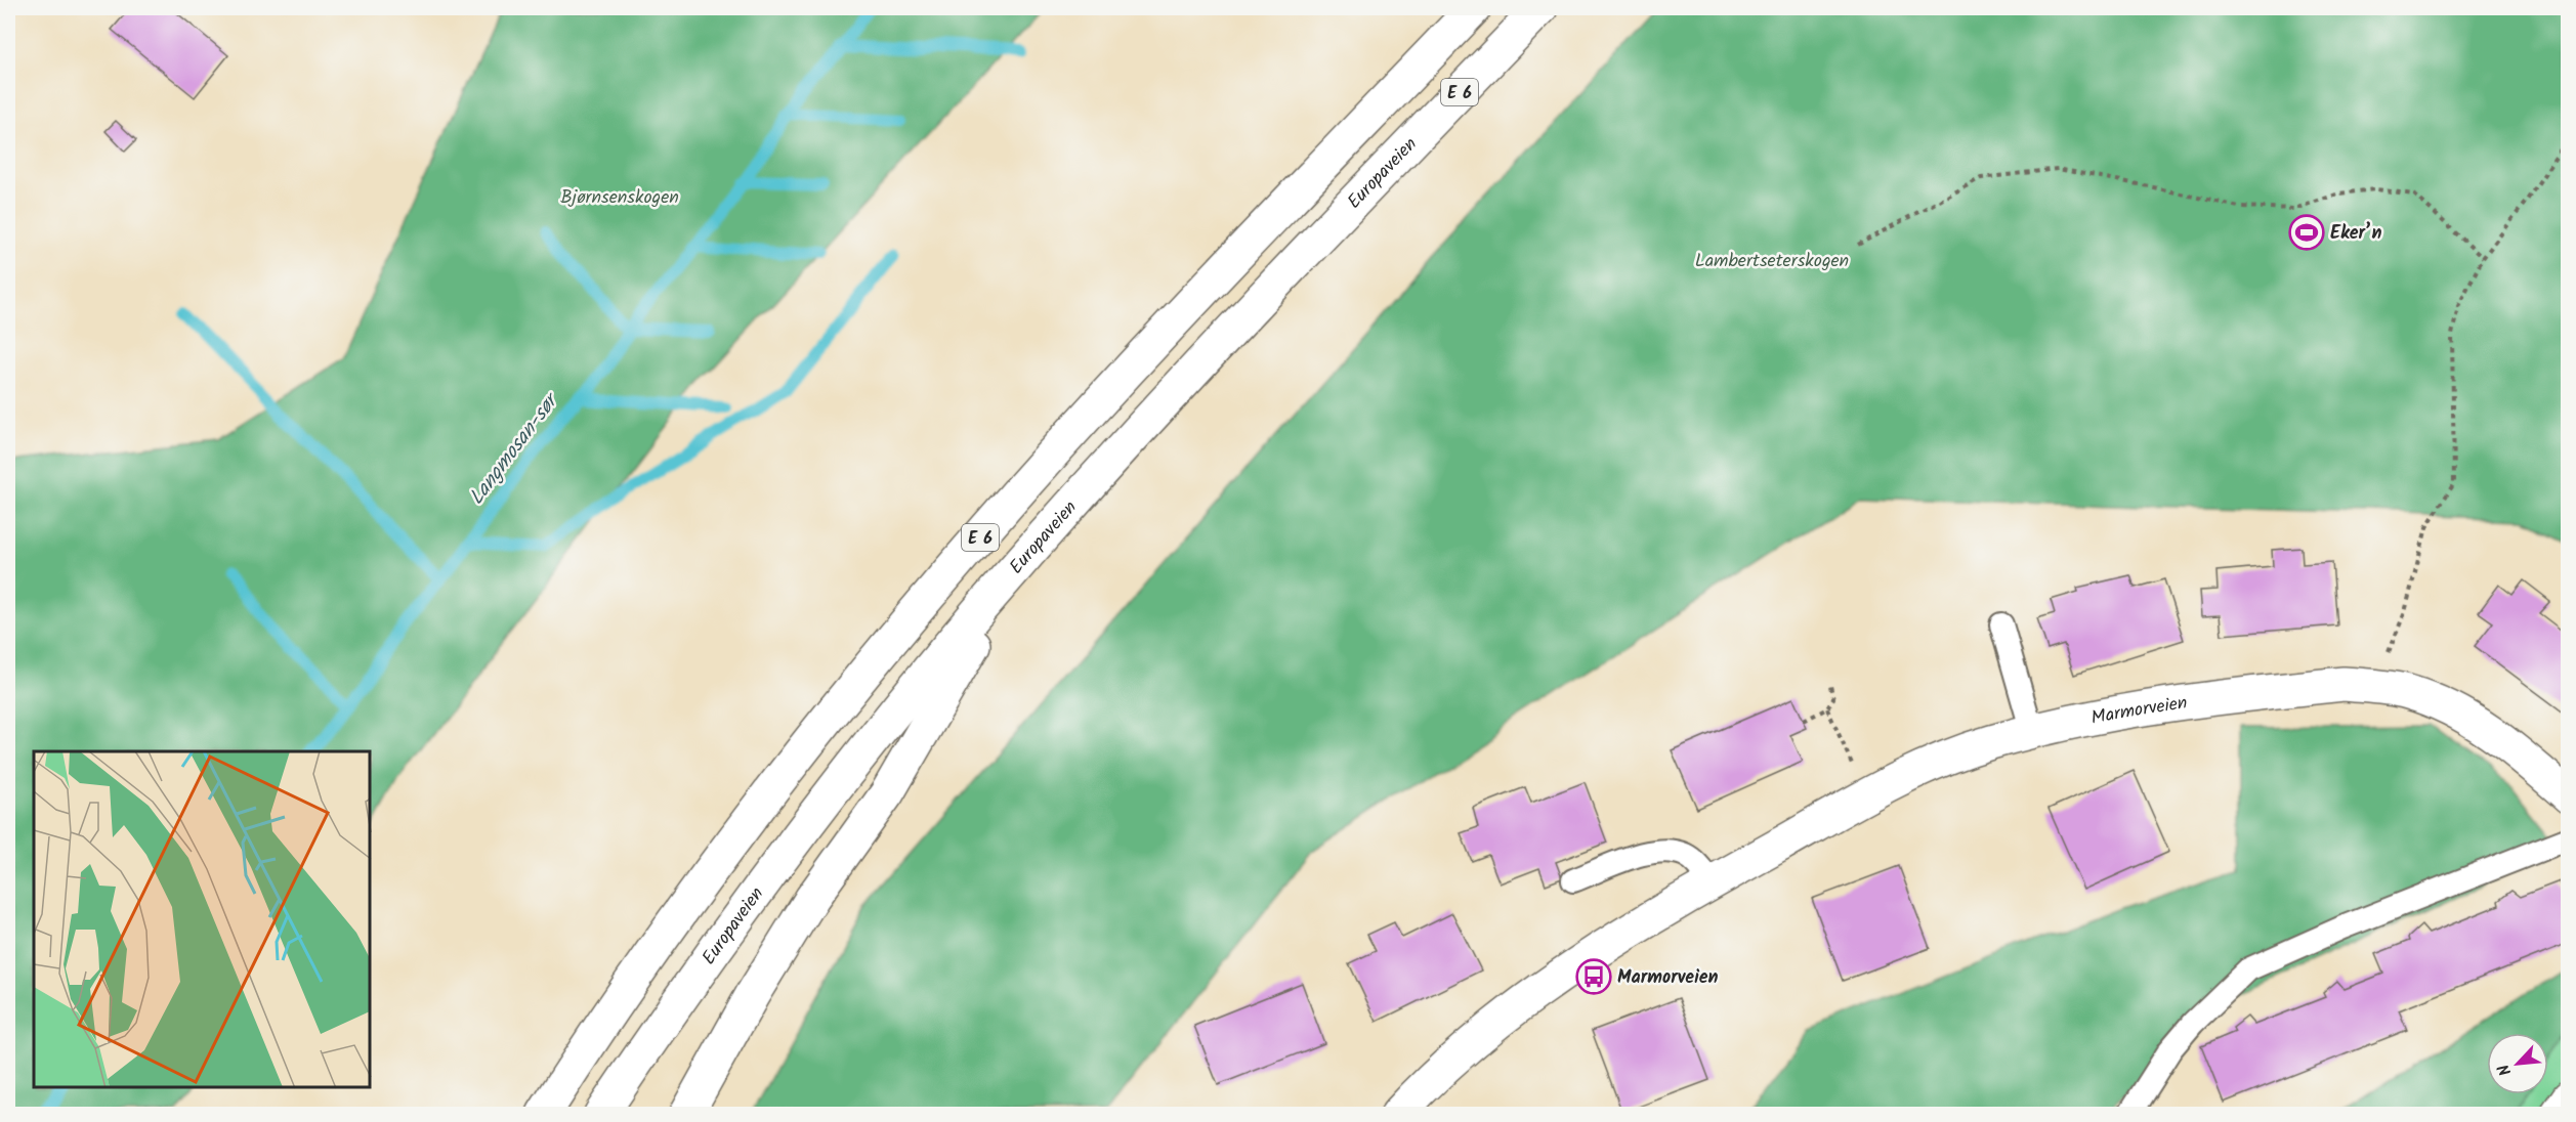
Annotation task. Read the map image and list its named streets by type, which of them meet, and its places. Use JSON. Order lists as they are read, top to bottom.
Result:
{
  "streets": {
    "main road": ["E 6", "Europaveien", "Marmorveien"]
  },
  "crossings": [
    ["E 6", "Europaveien"]
  ],
  "water": ["Langmosan-sør"],
  "parks": ["Bjørnsenskogen", "Lambertseterskogen"],
  "places": {
    "sports": ["Eker’n"],
    "bus stop": ["Marmorveien"]
  },
  "north": "bottom left"
}
